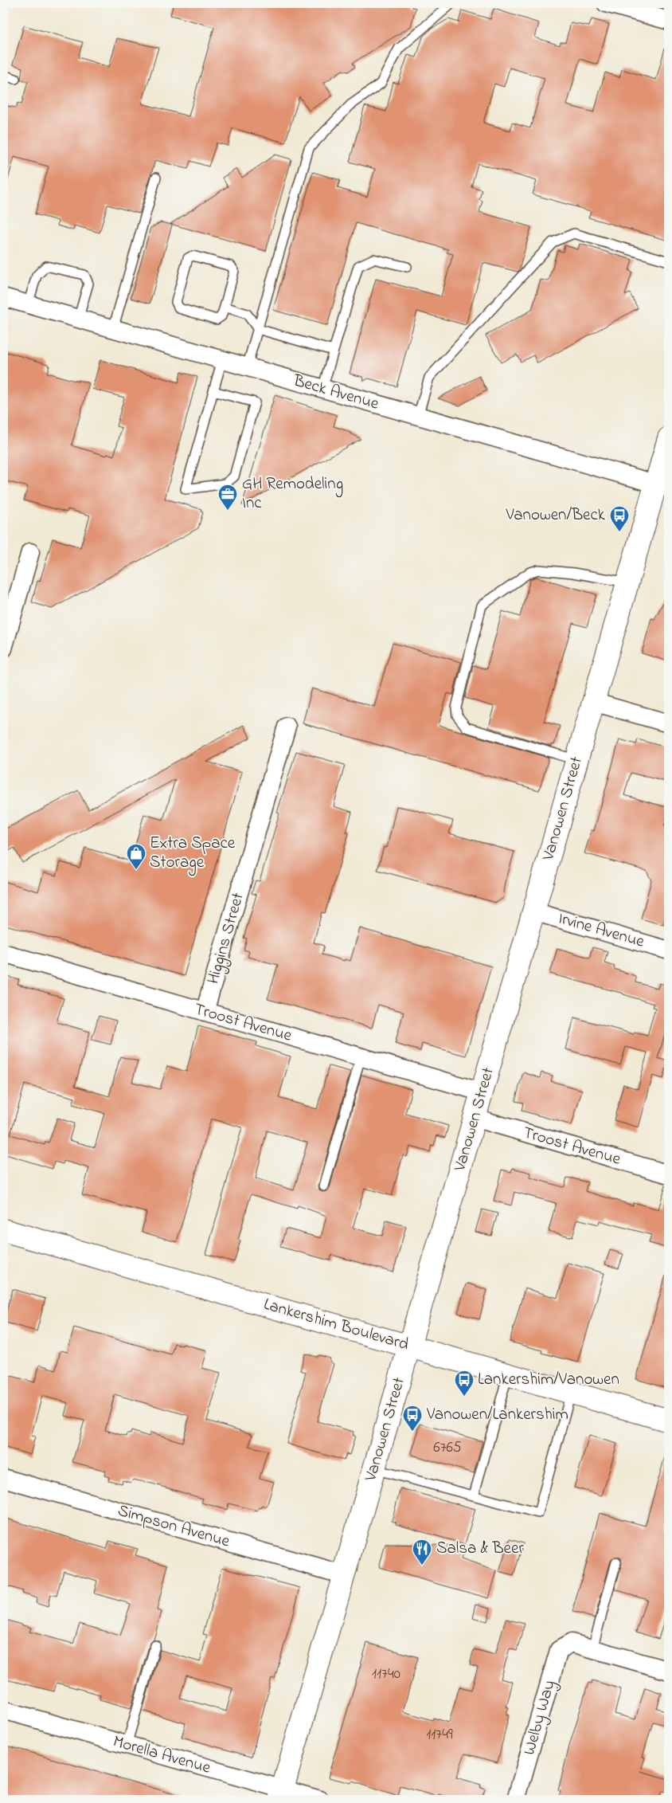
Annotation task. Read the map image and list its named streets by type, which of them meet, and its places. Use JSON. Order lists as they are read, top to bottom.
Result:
{
  "streets": {
    "main road": ["Vanowen Street", "Lankershim Boulevard"],
    "street": [
      "Beck Avenue",
      "Irvine Avenue",
      "Higgins Street",
      "Troost Avenue",
      "Simpson Avenue",
      "Welby Way",
      "Morella Avenue"
    ]
  },
  "crossings": [
    ["Beck Avenue", "Vanowen Street"],
    ["Vanowen Street", "Irvine Avenue"],
    ["Vanowen Street", "Troost Avenue"],
    ["Vanowen Street", "Lankershim Boulevard"],
    ["Vanowen Street", "Simpson Avenue"],
    ["Vanowen Street", "Morella Avenue"],
    ["Higgins Street", "Troost Avenue"]
  ],
  "places": {
    "office": ["GH Remodeling Inc"],
    "bus stop": ["Vanowen/Beck", "Lankershim/Vanowen", "Vanowen/Lankershim"],
    "shop": ["Extra Space Storage"],
    "restaurant": ["Salsa & Beer"]
  },
  "house_numbers": ["6765", "11740", "11749"]
}
